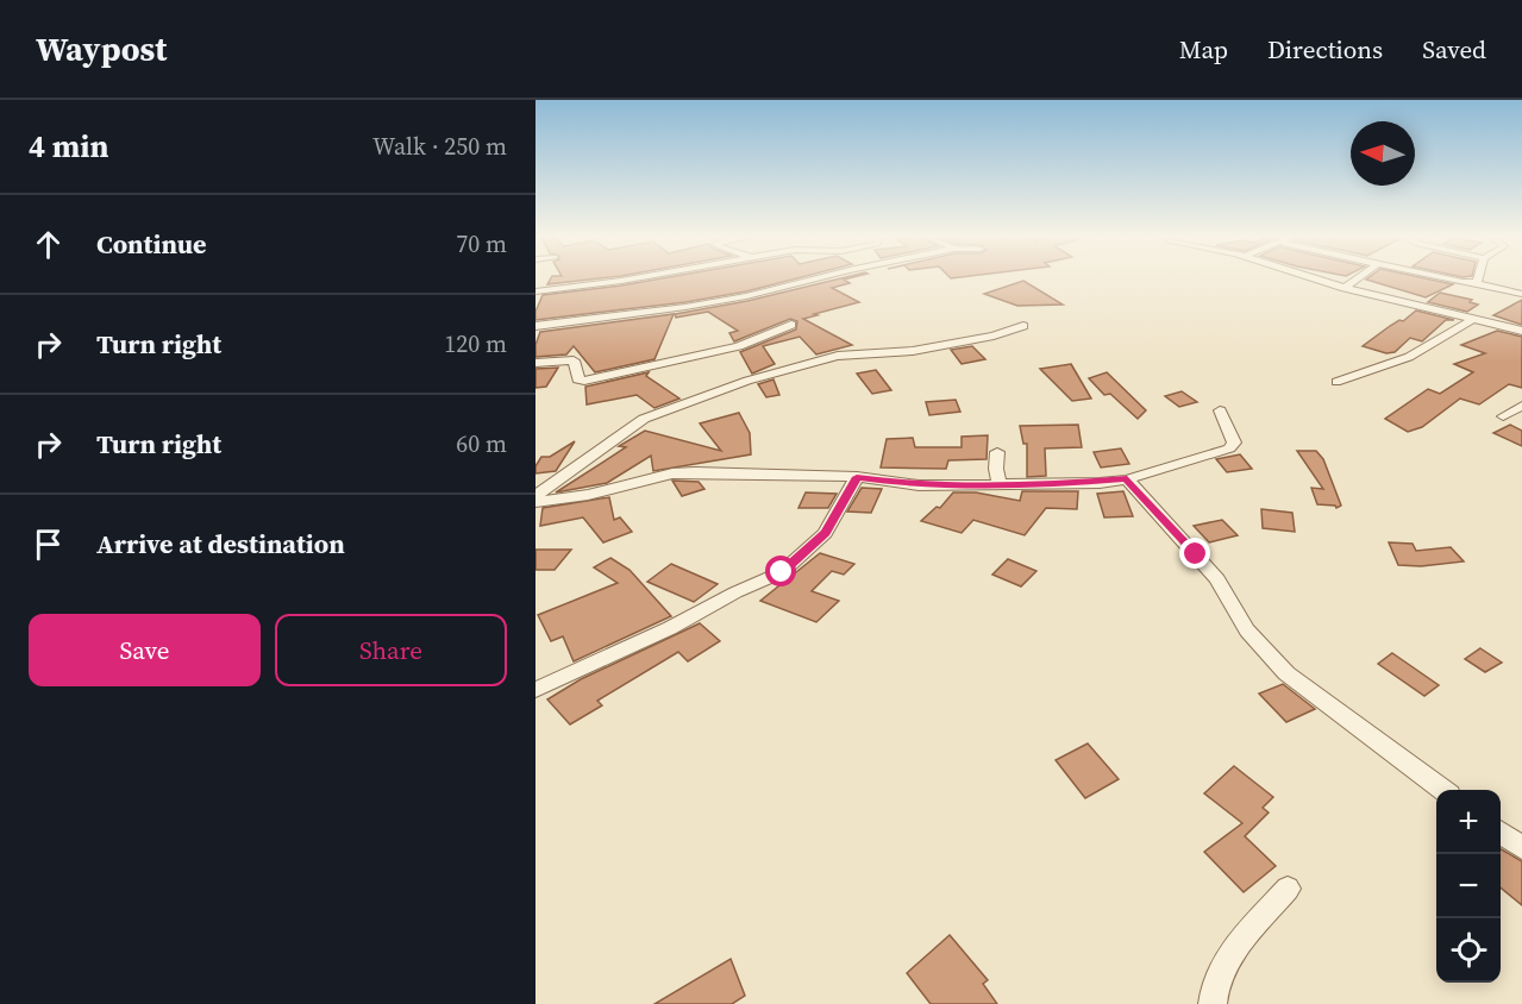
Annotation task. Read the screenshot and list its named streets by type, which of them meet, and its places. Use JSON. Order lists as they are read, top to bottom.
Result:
{
  "north": "left",
  "page": {
    "header": "Waypost",
    "nav": ["Map", "Directions", "Saved"],
    "heading": ["4 min", "Walk · 250 m"],
    "list": [
      ["Continue", "70 m"],
      ["Turn right", "120 m"],
      ["Turn right", "60 m"],
      "Arrive at destination"
    ],
    "buttons": ["Save", "Share"],
    "map_buttons": ["+", "−"]
  }
}
